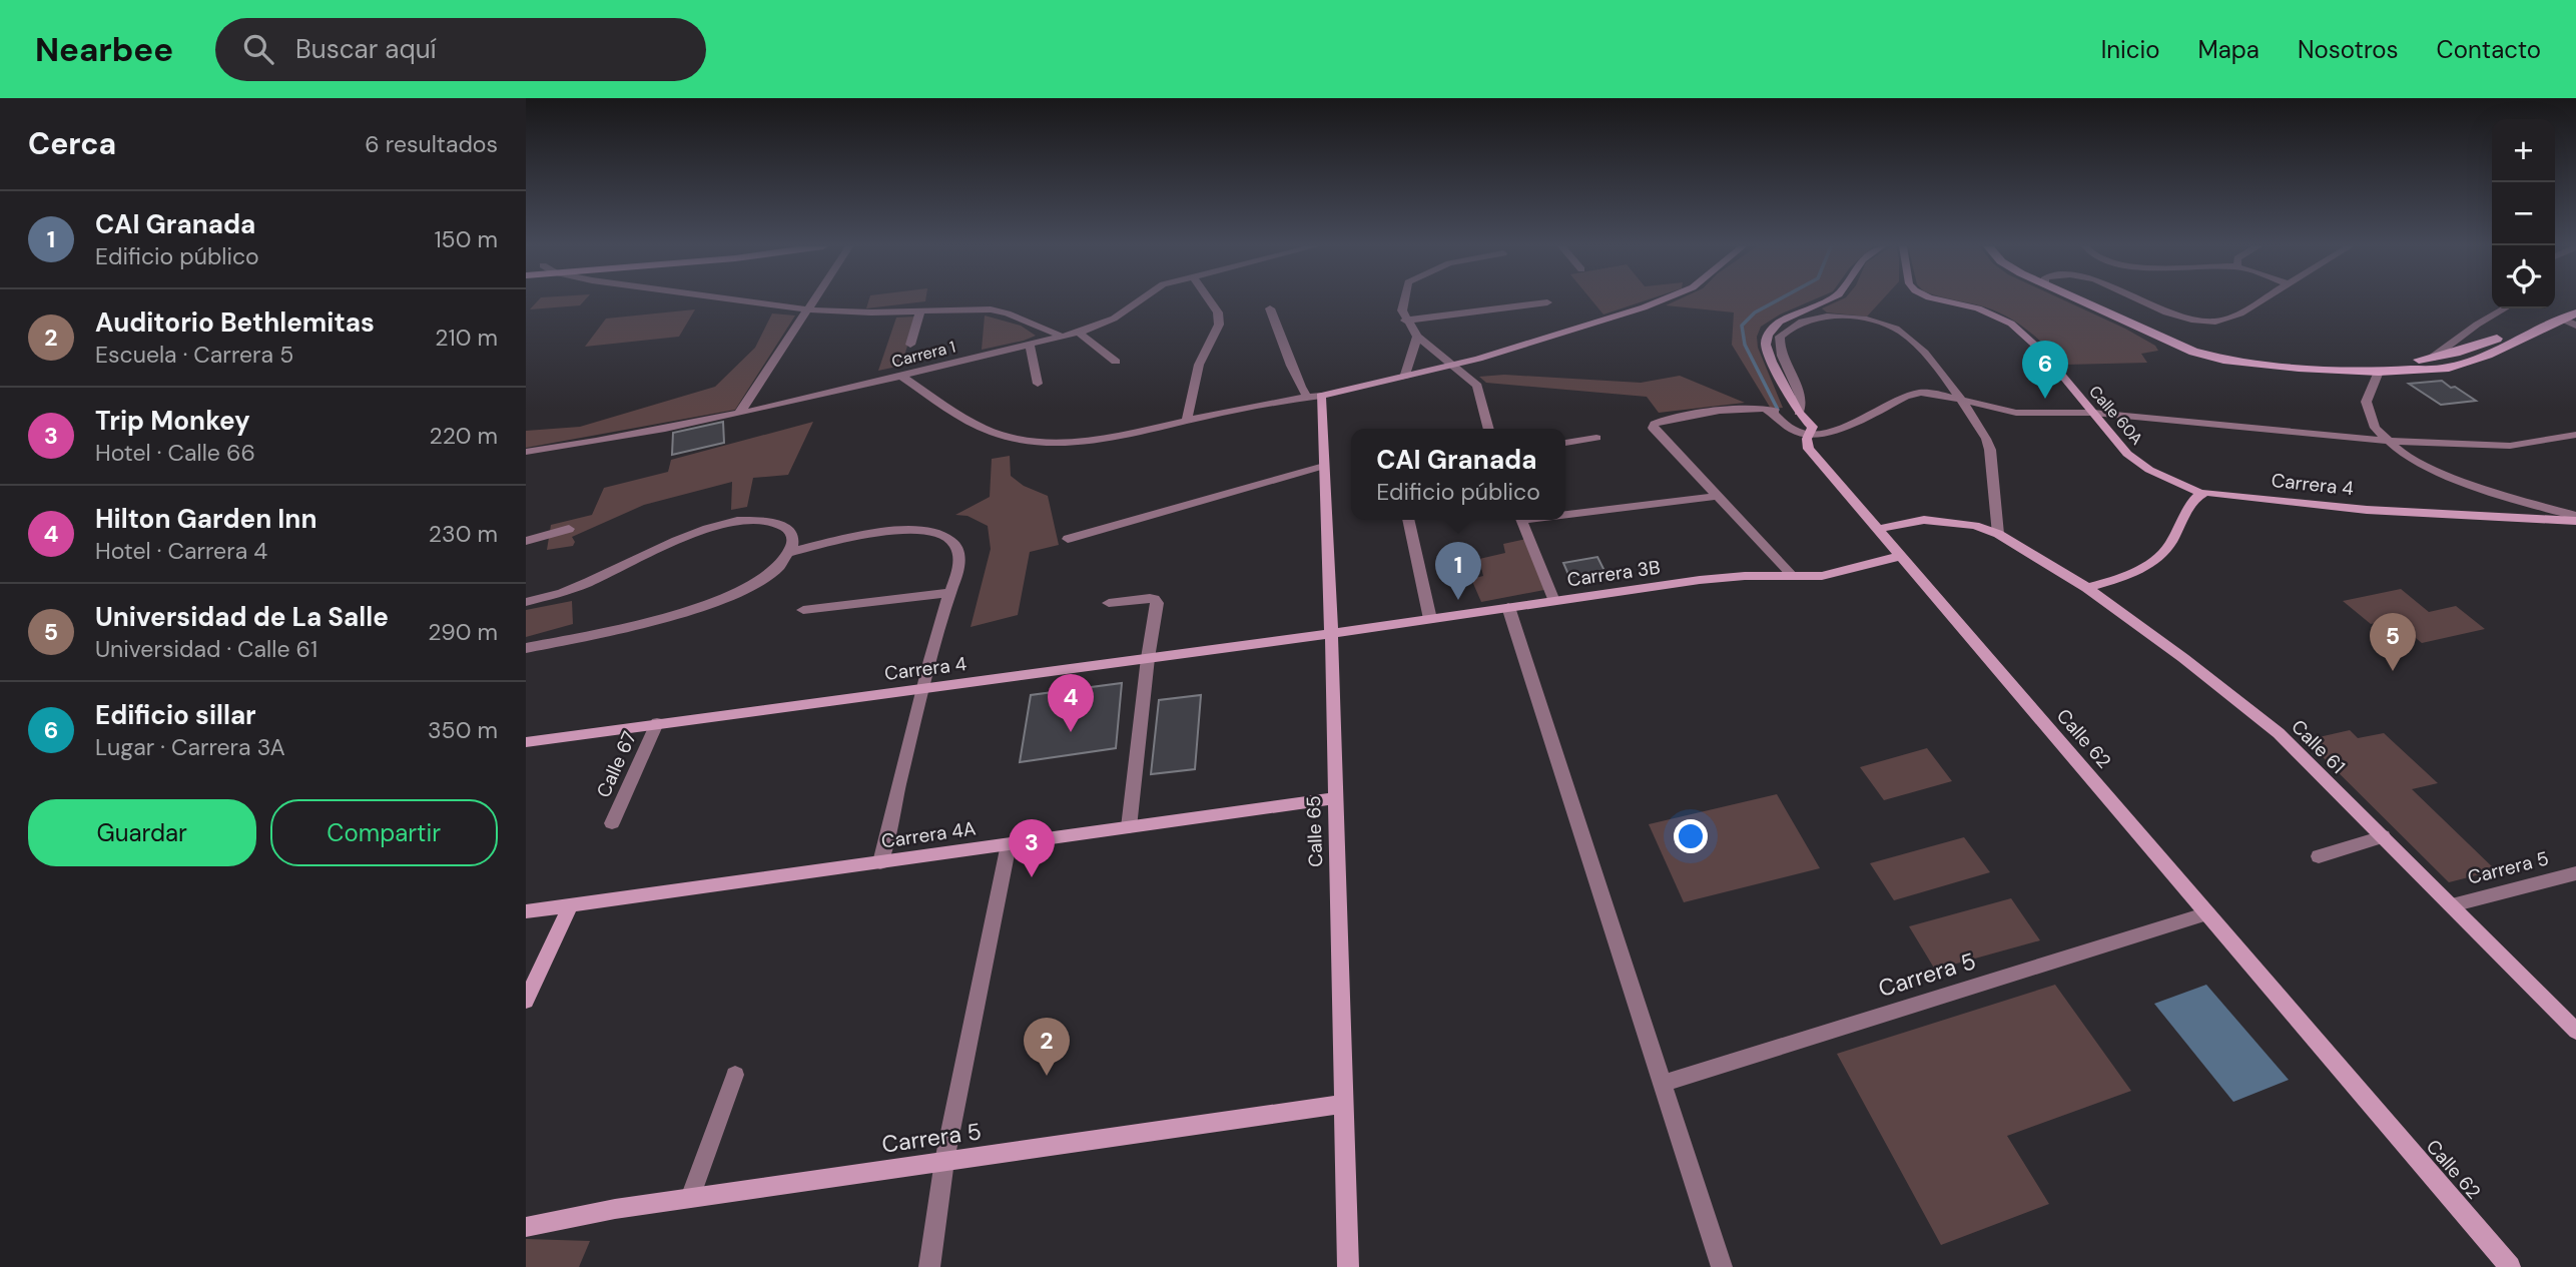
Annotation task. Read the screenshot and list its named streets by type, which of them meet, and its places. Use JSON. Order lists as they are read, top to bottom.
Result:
{
  "streets": {
    "street": [
      "Carrera 1",
      "Calle 60A",
      "Carrera 4",
      "Carrera 3B",
      "Calle 62",
      "Calle 61",
      "Calle 67",
      "Calle 65",
      "Carrera 4A",
      "Carrera 5"
    ]
  },
  "crossings": [
    ["Calle 60A", "Carrera 4"],
    ["Carrera 4", "Carrera 3B"],
    ["Carrera 4", "Calle 67"],
    ["Carrera 4", "Calle 65"],
    ["Carrera 3B", "Calle 62"],
    ["Carrera 3B", "Calle 65"],
    ["Calle 62", "Calle 61"],
    ["Calle 62", "Carrera 5"],
    ["Calle 61", "Carrera 5"],
    ["Calle 65", "Carrera 4A"],
    ["Calle 65", "Carrera 5"]
  ],
  "page": {
    "header": "Nearbee",
    "search": "Buscar aquí",
    "nav": [
      "Inicio",
      "Mapa",
      "Nosotros",
      "Contacto"
    ],
    "heading": ["Cerca", "6 resultados"],
    "map_buttons": ["+", "−"],
    "list": [
      {
        "mark": "1",
        "name": "CAI Granada",
        "note": "Edificio público",
        "value": "150 m"
      },
      {
        "mark": "2",
        "name": "Auditorio Bethlemitas",
        "note": "Escuela · Carrera 5",
        "value": "210 m"
      },
      {
        "mark": "3",
        "name": "Trip Monkey",
        "note": "Hotel · Calle 66",
        "value": "220 m"
      },
      {
        "mark": "4",
        "name": "Hilton Garden Inn",
        "note": "Hotel · Carrera 4",
        "value": "230 m"
      },
      {
        "mark": "5",
        "name": "Universidad de La Salle",
        "note": "Universidad · Calle 61",
        "value": "290 m"
      },
      {
        "mark": "6",
        "name": "Edificio sillar",
        "note": "Lugar · Carrera 3A",
        "value": "350 m"
      }
    ],
    "pins": [
      "6",
      "1",
      "5",
      "4",
      "3",
      "2"
    ],
    "popup": ["CAI Granada", "Edificio público"],
    "buttons": ["Guardar", "Compartir"]
  }
}
